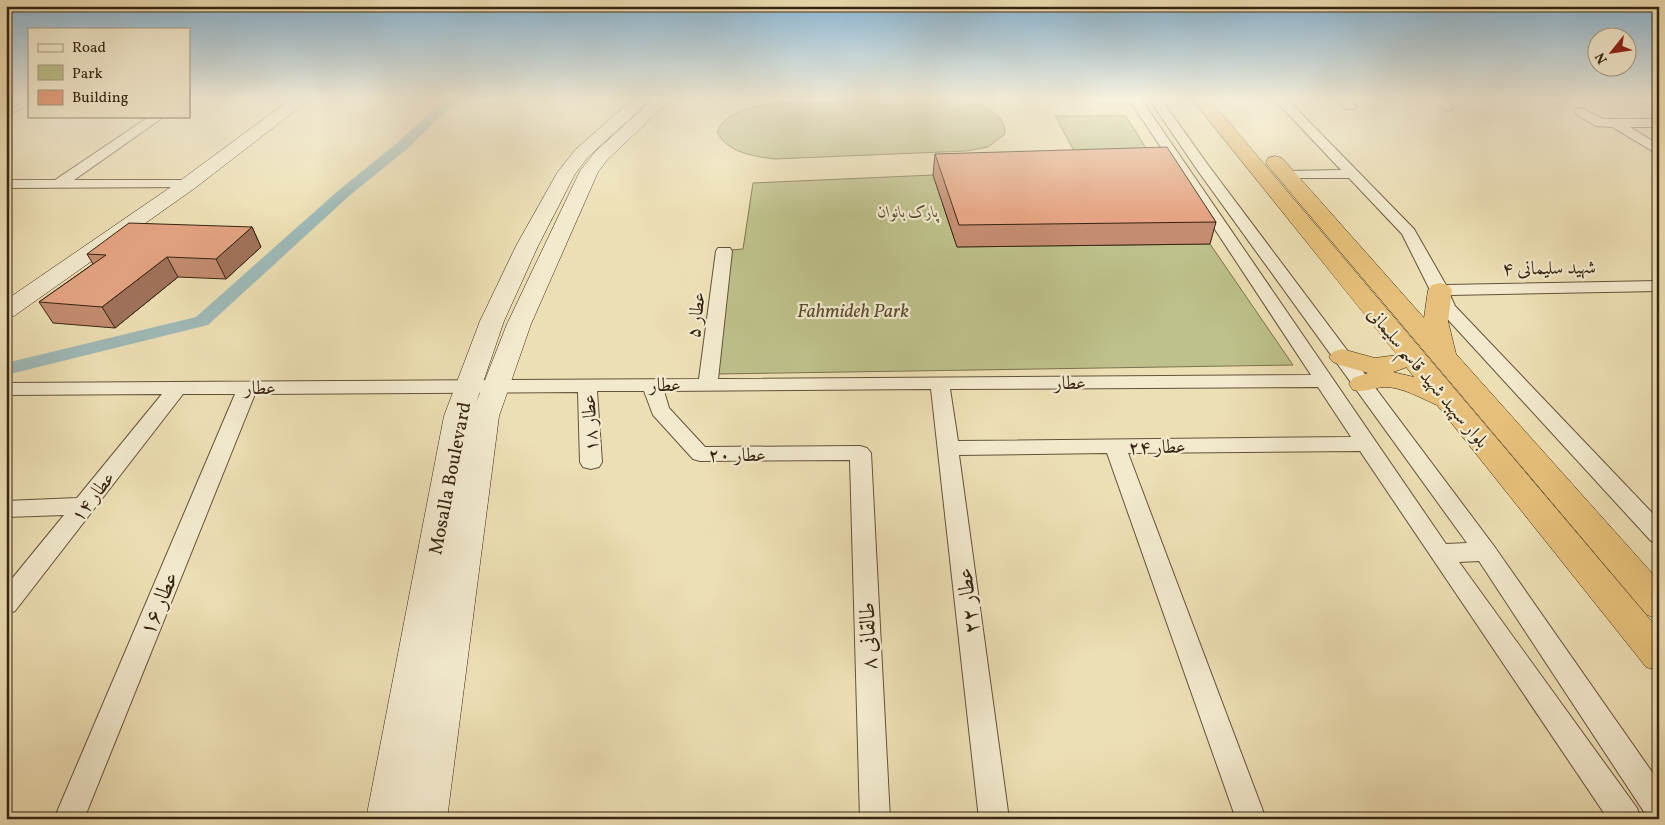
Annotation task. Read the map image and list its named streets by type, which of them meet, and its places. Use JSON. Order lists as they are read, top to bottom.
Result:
{
  "streets": {
    "highway": ["بلوار سپهبد شهید قاسم سلیمانی"],
    "street": [
      "شهید سلیمانی ۴",
      "عطار ۵",
      "عطار",
      "عطار ۱۸",
      "عطار ۲۴",
      "عطار ۲۰",
      "Mosalla Boulevard",
      "عطار ۱۴",
      "عطار ۲۲",
      "عطار ۱۶",
      "طالقانی ۸"
    ]
  },
  "crossings": [
    ["عطار ۵", "عطار"],
    ["عطار", "عطار ۱۸"],
    ["عطار", "عطار ۲۰"],
    ["عطار", "Mosalla Boulevard"],
    ["عطار", "عطار ۱۴"],
    ["عطار", "عطار ۲۲"],
    ["عطار", "عطار ۱۶"],
    ["عطار ۲۴", "عطار ۲۲"],
    ["عطار ۲۰", "طالقانی ۸"]
  ],
  "parks": ["پارک بانوان", "Fahmideh Park"],
  "legend": ["Road", "Park", "Building"],
  "north": "bottom left"
}
